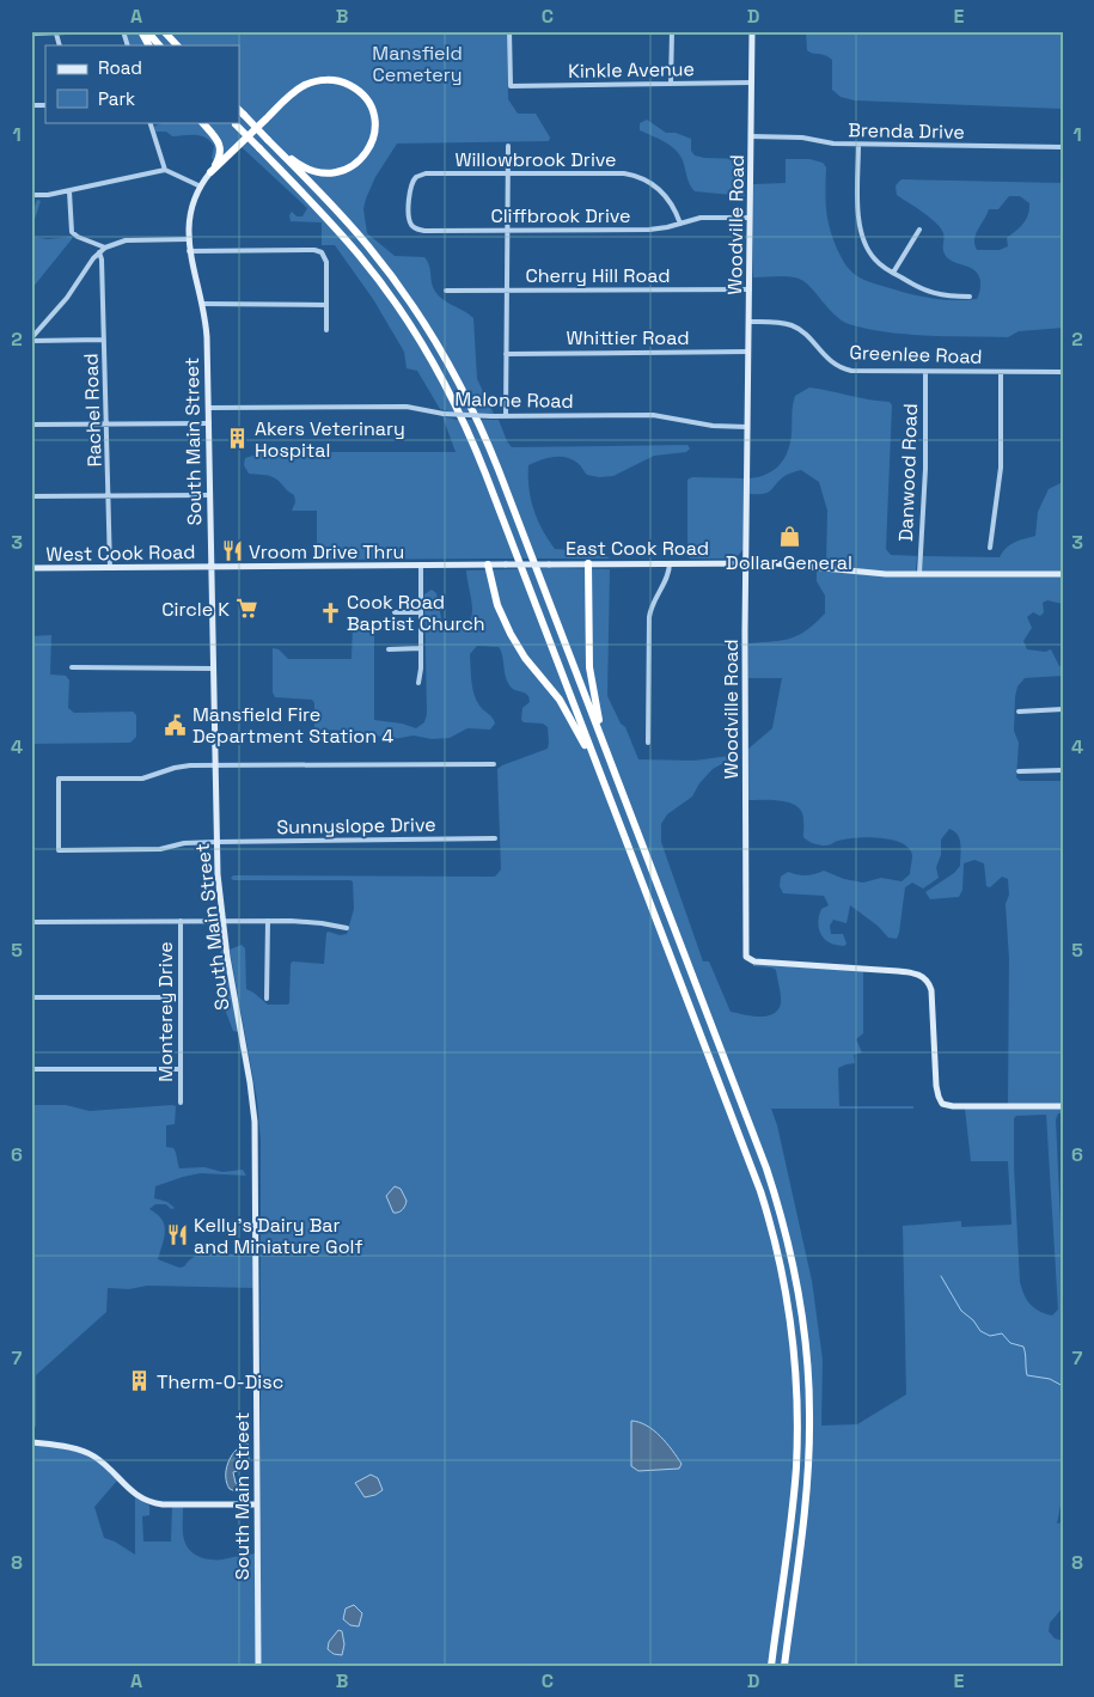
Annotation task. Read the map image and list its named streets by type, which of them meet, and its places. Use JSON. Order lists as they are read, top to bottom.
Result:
{
  "streets": {
    "street": [
      "Kinkle Avenue",
      "Brenda Drive",
      "Willowbrook Drive",
      "Cliffbrook Drive",
      "Woodville Road",
      "Cherry Hill Road",
      "Whittier Road",
      "Greenlee Road",
      "Malone Road",
      "Rachel Road",
      "South Main Street",
      "Danwood Road",
      "East Cook Road",
      "West Cook Road",
      "Sunnyslope Drive",
      "Monterey Drive"
    ]
  },
  "crossings": [
    ["Kinkle Avenue", "Woodville Road"],
    ["Brenda Drive", "Woodville Road"],
    ["Willowbrook Drive", "Cliffbrook Drive"],
    ["Cliffbrook Drive", "Woodville Road"],
    ["Woodville Road", "Cherry Hill Road"],
    ["Woodville Road", "Whittier Road"],
    ["Woodville Road", "Greenlee Road"],
    ["Woodville Road", "Malone Road"],
    ["Woodville Road", "East Cook Road"],
    ["Greenlee Road", "Danwood Road"],
    ["Malone Road", "South Main Street"],
    ["Rachel Road", "West Cook Road"],
    ["South Main Street", "East Cook Road"],
    ["South Main Street", "West Cook Road"],
    ["South Main Street", "Sunnyslope Drive"],
    ["Danwood Road", "East Cook Road"],
    ["East Cook Road", "West Cook Road"]
  ],
  "parks": ["Mansfield Cemetery"],
  "places": {
    "building": ["Akers Veterinary Hospital", "Therm-O-Disc"],
    "shop": ["Dollar General"],
    "restaurant": ["Vroom Drive Thru", "Kelly's Dairy Bar and Miniature Golf"],
    "supermarket": ["Circle K"],
    "church": ["Cook Road Baptist Church"],
    "public building": ["Mansfield Fire Department Station 4"]
  },
  "legend": ["Road", "Park"],
  "grid": {
    "columns": [
      "A",
      "B",
      "C",
      "D",
      "E"
    ],
    "rows": [
      "1",
      "2",
      "3",
      "4",
      "5",
      "6",
      "7",
      "8"
    ]
  }
}
